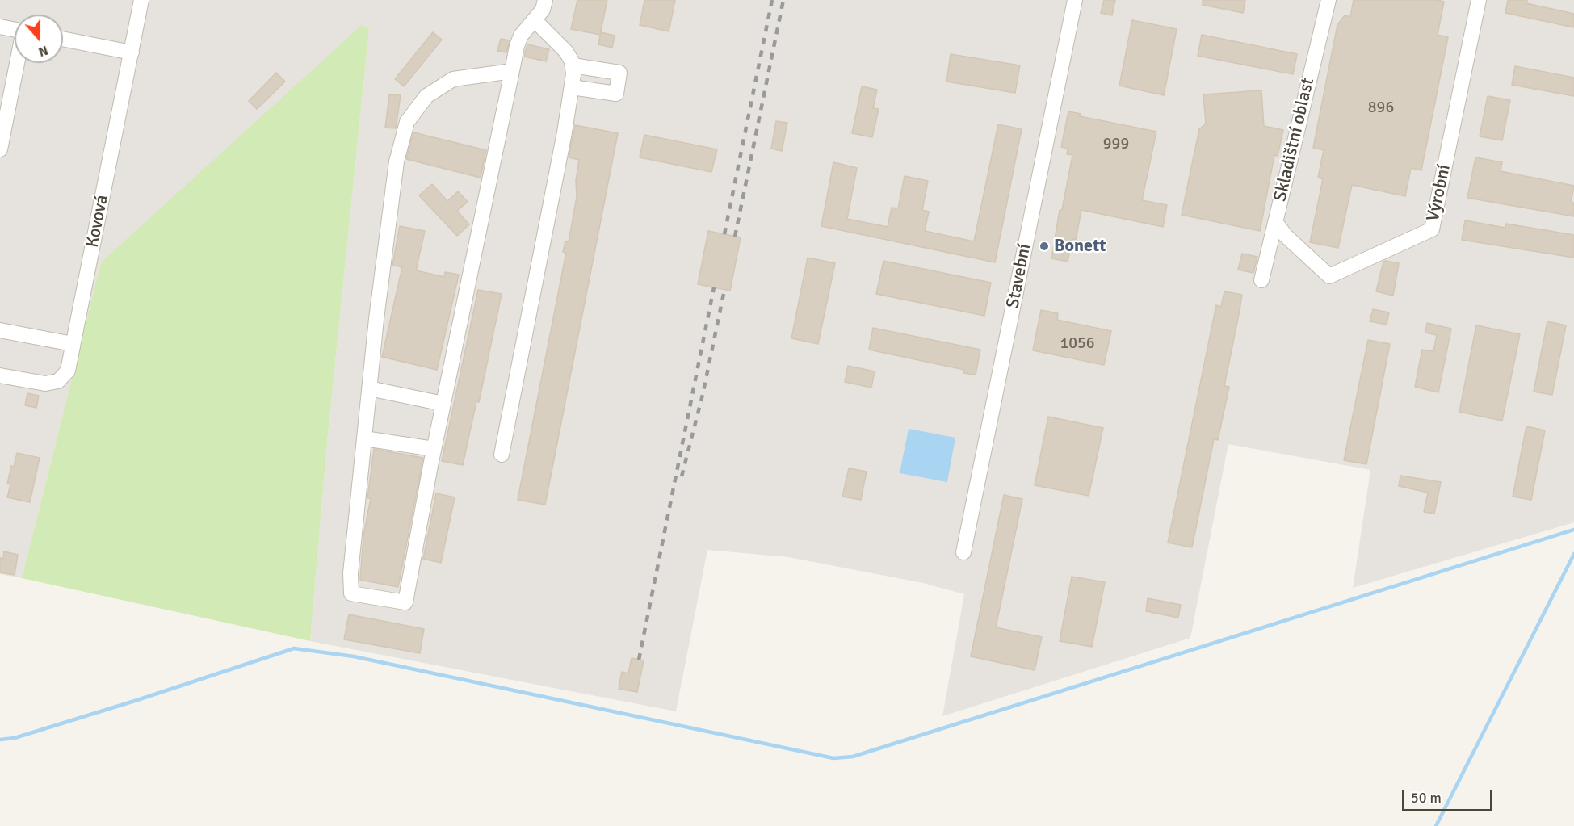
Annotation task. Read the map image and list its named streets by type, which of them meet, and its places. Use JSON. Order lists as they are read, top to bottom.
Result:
{
  "streets": {
    "street": [
      "Skladištní oblast",
      "Výrobní",
      "Kovová",
      "Stavební"
    ]
  },
  "crossings": [
    ["Skladištní oblast", "Výrobní"]
  ],
  "places": ["Bonett"],
  "house_numbers": ["896", "999", "1056"],
  "scale_bar": "50 m",
  "north": "bottom"
}
